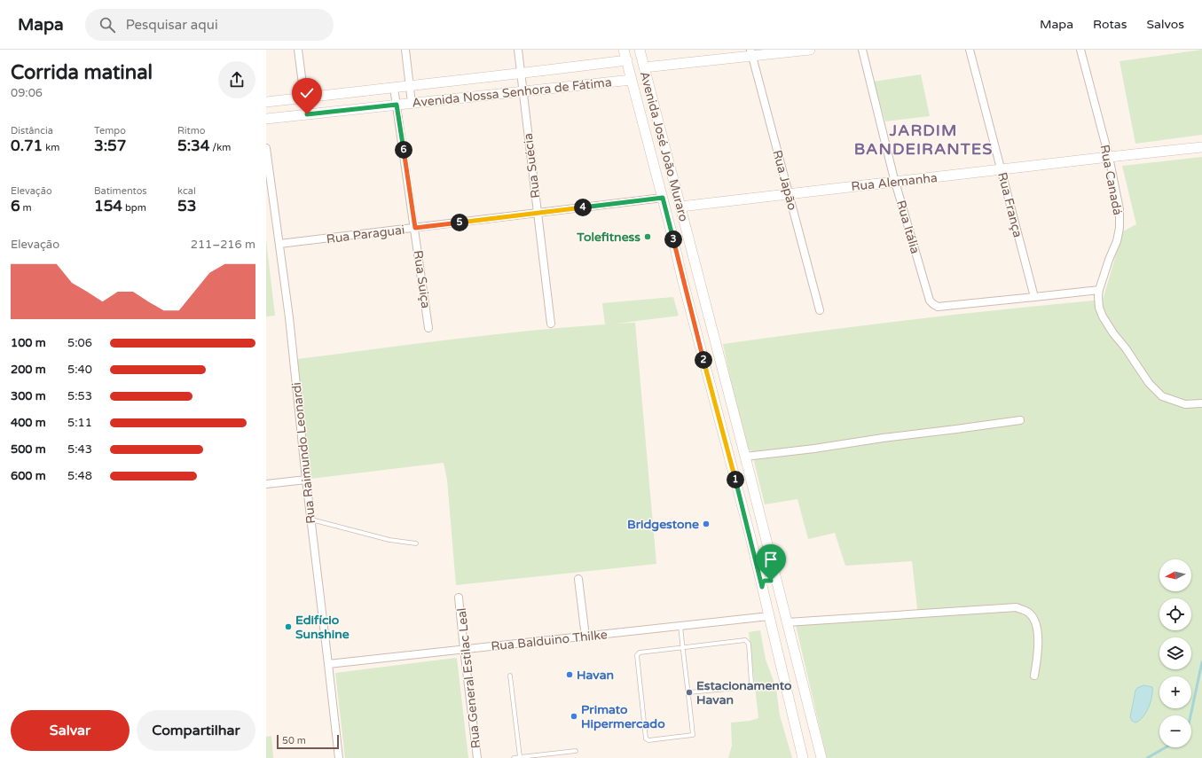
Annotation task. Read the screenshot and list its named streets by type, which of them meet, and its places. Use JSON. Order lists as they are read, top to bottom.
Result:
{
  "streets": {
    "main road": ["Avenida Nossa Senhora de Fátima", "Avenida José João Muraro", "Rua Alemanha"],
    "street": [
      "Rua Suécia",
      "Rua Japão",
      "Rua Canadá",
      "Rua França",
      "Rua Itália",
      "Rua Paraguai",
      "Rua Suiça",
      "Rua Raimundo Leonardi",
      "Rua Balduino Thilke",
      "Rua General Estilac Leal"
    ]
  },
  "crossings": [
    ["Avenida Nossa Senhora de Fátima", "Avenida José João Muraro"],
    ["Avenida Nossa Senhora de Fátima", "Rua Suécia"],
    ["Avenida Nossa Senhora de Fátima", "Rua Suiça"],
    ["Avenida José João Muraro", "Rua Alemanha"],
    ["Avenida José João Muraro", "Rua Paraguai"],
    ["Avenida José João Muraro", "Rua Balduino Thilke"],
    ["Rua Suécia", "Rua Paraguai"],
    ["Rua Japão", "Rua Alemanha"],
    ["Rua Canadá", "Rua Alemanha"],
    ["Rua Alemanha", "Rua França"],
    ["Rua Alemanha", "Rua Itália"],
    ["Rua França", "Rua Itália"],
    ["Rua Paraguai", "Rua Suiça"],
    ["Rua Paraguai", "Rua Raimundo Leonardi"],
    ["Rua Raimundo Leonardi", "Rua Balduino Thilke"],
    ["Rua Balduino Thilke", "Rua General Estilac Leal"]
  ],
  "districts": ["JARDIM BANDEIRANTES"],
  "places": [
    "Tolefitness",
    "Bridgestone",
    "Edifício Sunshine",
    "Havan",
    "Estacionamento Havan",
    "Primato Hipermercado"
  ],
  "scale_bar": "50 m",
  "north": "left",
  "page": {
    "header": "Mapa",
    "search": "Pesquisar aqui",
    "nav": ["Mapa", "Rotas", "Salvos"],
    "heading": ["Corrida matinal", "09:06"],
    "stats": [
      ["Distância", "0.71 km"],
      ["Tempo", "3:57"],
      ["Ritmo", "5:34 /km"],
      ["Elevação", "6 m"],
      ["Batimentos", "154 bpm"],
      ["kcal", "53"]
    ],
    "pins": [
      "6",
      "4",
      "5",
      "3",
      "2",
      "1"
    ],
    "chart": ["Elevação", "211–216 m"],
    "list": [
      {
        "name": "100 m",
        "note": "5:06"
      },
      {
        "name": "200 m",
        "note": "5:40"
      },
      {
        "name": "300 m",
        "note": "5:53"
      },
      {
        "name": "400 m",
        "note": "5:11"
      },
      {
        "name": "500 m",
        "note": "5:43"
      },
      {
        "name": "600 m",
        "note": "5:48"
      }
    ],
    "map_buttons": ["+", "−"],
    "buttons": ["Salvar", "Compartilhar"],
    "scale": "50 m"
  }
}
